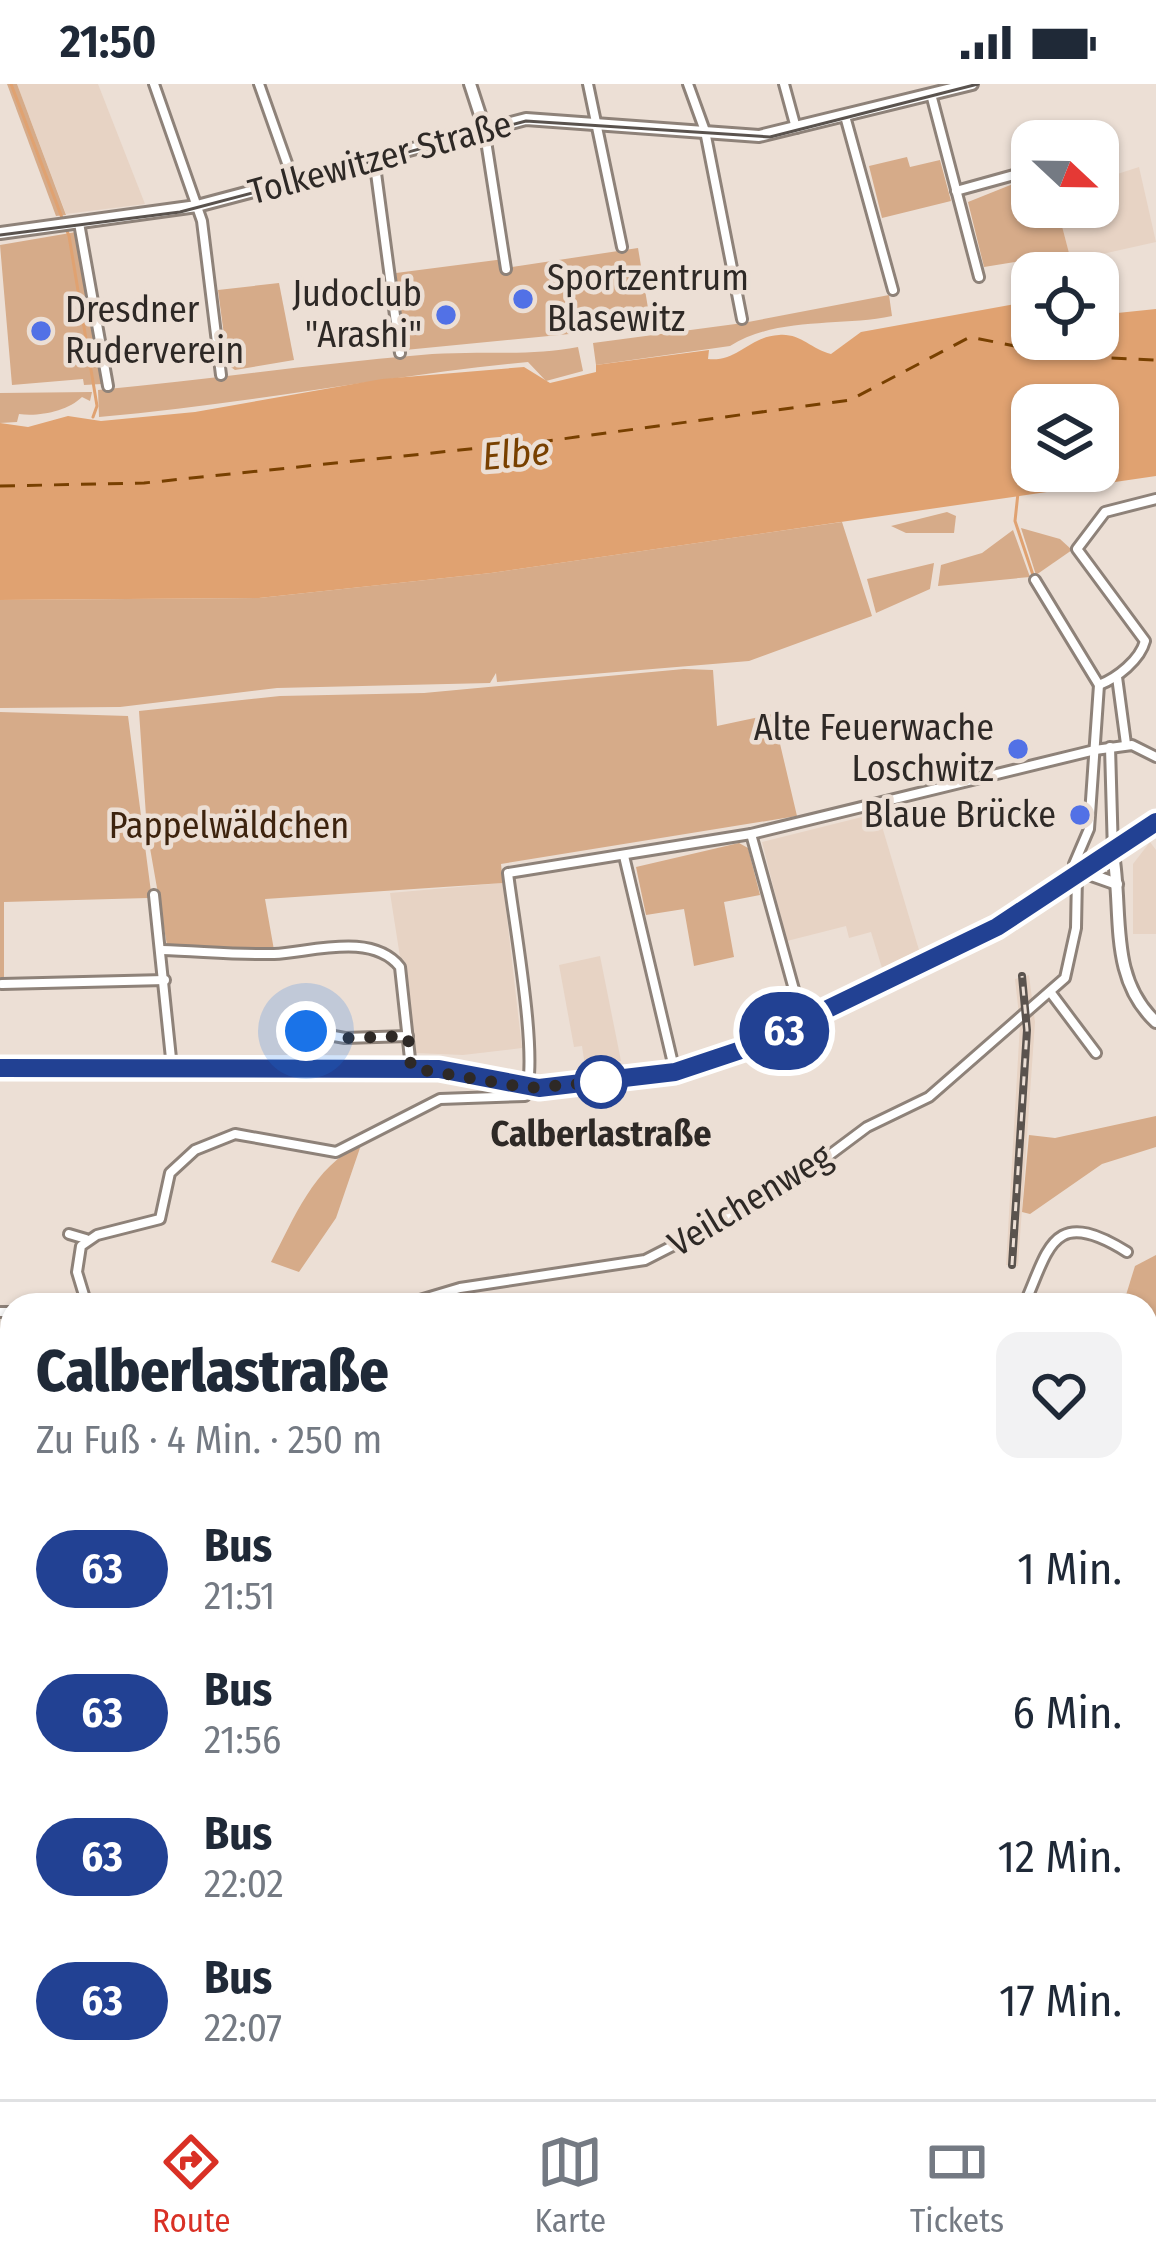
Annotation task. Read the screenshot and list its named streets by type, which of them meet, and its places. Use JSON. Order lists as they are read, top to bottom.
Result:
{
  "streets": {
    "main road": ["Tolkewitzer Straße"],
    "street": ["Veilchenweg"]
  },
  "water": ["Elbe"],
  "parks": ["Pappelwäldchen"],
  "places": [
    "Sportzentrum Blasewitz",
    "Judoclub \"Arashi\"",
    "Dresdner Ruderverein",
    "Alte Feuerwache Loschwitz",
    "Blaue Brücke",
    "Calberlastraße"
  ],
  "lines": ["bus line 63"],
  "north": "right",
  "page": {
    "status": "21:50",
    "on_map": "63",
    "heading": ["Calberlastraße", "Zu Fuß · 4 Min. · 250 m"],
    "list": [
      {
        "mark": "63",
        "name": "Bus",
        "note": "21:51",
        "value": "1 Min."
      },
      {
        "mark": "63",
        "name": "Bus",
        "note": "21:56",
        "value": "6 Min."
      },
      {
        "mark": "63",
        "name": "Bus",
        "note": "22:02",
        "value": "12 Min."
      },
      {
        "mark": "63",
        "name": "Bus",
        "note": "22:07",
        "value": "17 Min."
      }
    ],
    "tabs": ["Route", "Karte", "Tickets"]
  }
}
